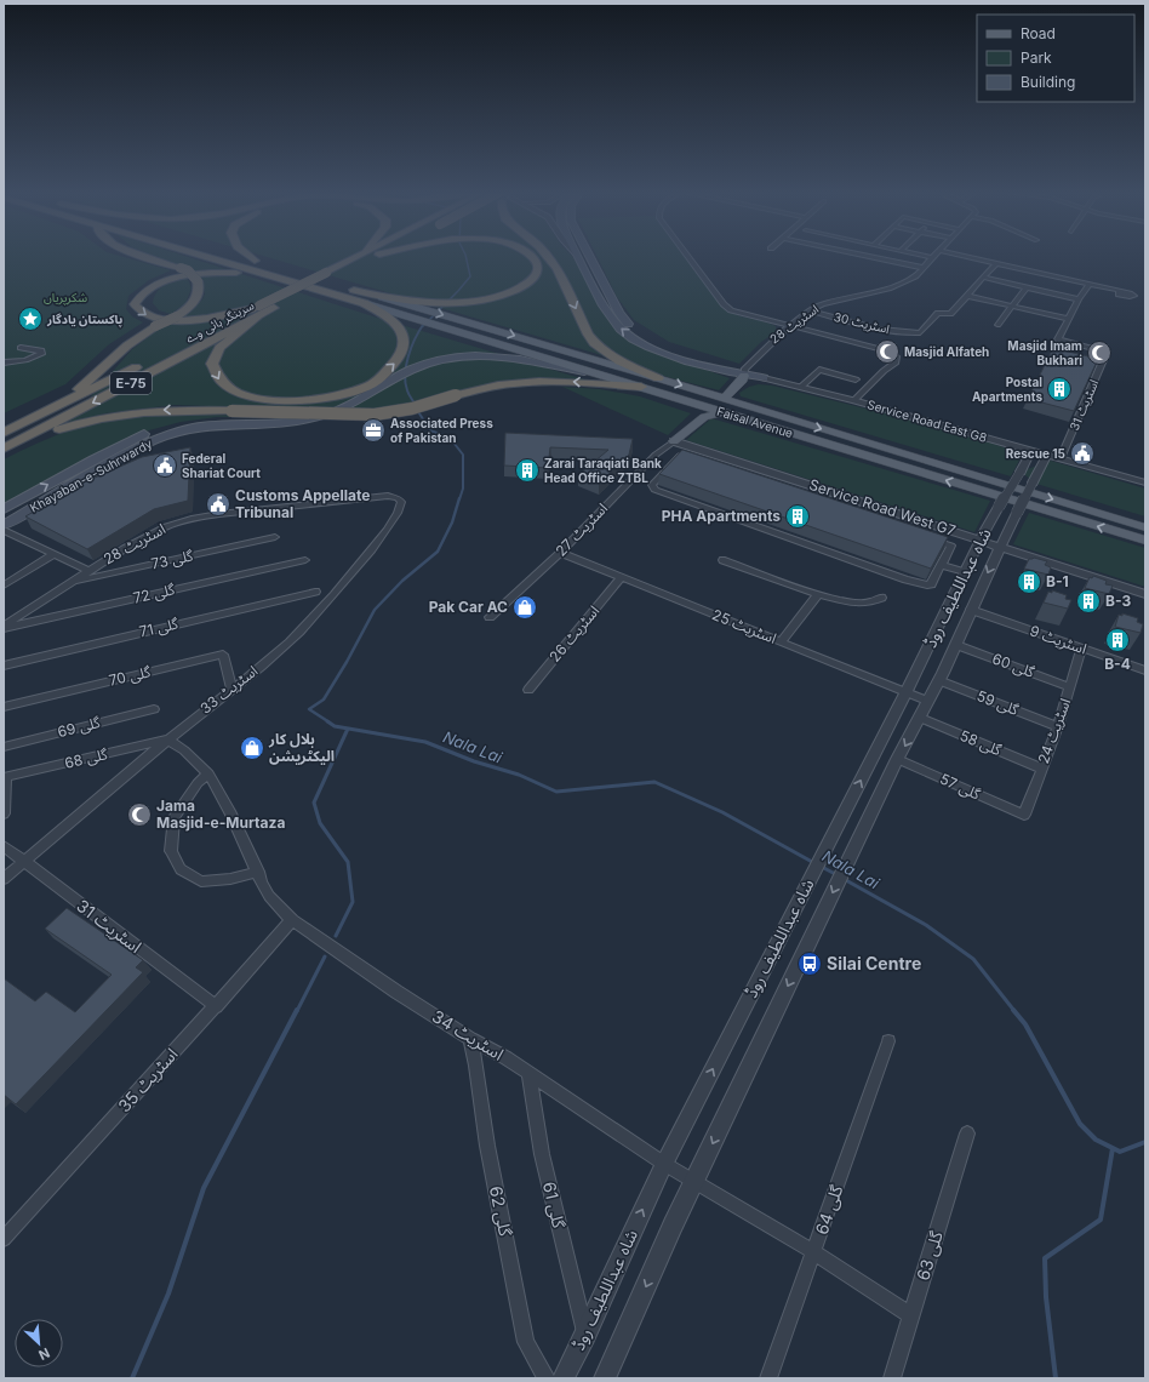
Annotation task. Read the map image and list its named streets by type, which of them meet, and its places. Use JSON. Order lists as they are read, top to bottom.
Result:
{
  "streets": {
    "highway": ["سرینگر ہائی وے", "E-75"],
    "main road": ["Faisal Avenue", "Khayaban-e-Suhrwardy"],
    "street": [
      "اسٹریٹ 30",
      "اسٹریٹ 28",
      "اسٹریٹ 31",
      "Service Road East G8",
      "Service Road West G7",
      "اسٹریٹ 27",
      "گلی 73",
      "شاہ عبداللطیف روڈ",
      "گلی 72",
      "اسٹریٹ 25",
      "گلی 71",
      "اسٹریٹ 26",
      "اسٹریٹ 9",
      "گلی 60",
      "گلی 70",
      "اسٹریٹ 33",
      "گلی 59",
      "گلی 69",
      "اسٹریٹ 24",
      "گلی 58",
      "گلی 68",
      "گلی 57",
      "اسٹریٹ 34",
      "اسٹریٹ 35",
      "گلی 61",
      "گلی 64",
      "گلی 62",
      "گلی 63"
    ]
  },
  "crossings": [
    ["اسٹریٹ 30", "اسٹریٹ 28"],
    ["اسٹریٹ 28", "گلی 73"],
    ["اسٹریٹ 28", "گلی 72"],
    ["اسٹریٹ 28", "اسٹریٹ 33"],
    ["اسٹریٹ 31", "Service Road East G8"],
    ["اسٹریٹ 31", "اسٹریٹ 33"],
    ["اسٹریٹ 31", "اسٹریٹ 35"],
    ["Service Road East G8", "شاہ عبداللطیف روڈ"],
    ["Faisal Avenue", "Khayaban-e-Suhrwardy"],
    ["Service Road West G7", "اسٹریٹ 27"],
    ["Service Road West G7", "شاہ عبداللطیف روڈ"],
    ["اسٹریٹ 27", "اسٹریٹ 25"],
    ["شاہ عبداللطیف روڈ", "اسٹریٹ 25"],
    ["شاہ عبداللطیف روڈ", "اسٹریٹ 9"],
    ["شاہ عبداللطیف روڈ", "گلی 60"],
    ["شاہ عبداللطیف روڈ", "گلی 59"],
    ["شاہ عبداللطیف روڈ", "گلی 58"],
    ["شاہ عبداللطیف روڈ", "گلی 57"],
    ["شاہ عبداللطیف روڈ", "اسٹریٹ 34"],
    ["شاہ عبداللطیف روڈ", "گلی 61"],
    ["اسٹریٹ 25", "اسٹریٹ 26"],
    ["اسٹریٹ 9", "اسٹریٹ 24"],
    ["گلی 60", "اسٹریٹ 24"],
    ["گلی 70", "اسٹریٹ 33"],
    ["اسٹریٹ 33", "گلی 68"],
    ["اسٹریٹ 33", "اسٹریٹ 34"],
    ["گلی 59", "اسٹریٹ 24"],
    ["اسٹریٹ 24", "گلی 58"],
    ["اسٹریٹ 24", "گلی 57"],
    ["گلی 68", "اسٹریٹ 34"],
    ["اسٹریٹ 34", "اسٹریٹ 35"],
    ["اسٹریٹ 34", "گلی 61"],
    ["اسٹریٹ 34", "گلی 64"],
    ["اسٹریٹ 34", "گلی 62"],
    ["اسٹریٹ 34", "گلی 63"]
  ],
  "water": ["Nala Lai"],
  "parks": ["شکرپریاں"],
  "places": {
    "place": ["پاکستان یادگار"],
    "mosque": ["Masjid Alfateh", "Masjid Imam Bukhari", "Jama Masjid-e-Murtaza"],
    "building": [
      "Postal Apartments",
      "Zarai Taraqiati Bank Head Office ZTBL",
      "PHA Apartments",
      "B-1",
      "B-3",
      "B-4"
    ],
    "office": ["Associated Press of Pakistan"],
    "public building": ["Rescue 15", "Federal Shariat Court", "Customs Appellate Tribunal"],
    "shop": ["Pak Car AC", "بلال کار الیکٹریشن"],
    "bus stop": ["Silai Centre"]
  },
  "legend": ["Road", "Park", "Building"],
  "north": "bottom right"
}
